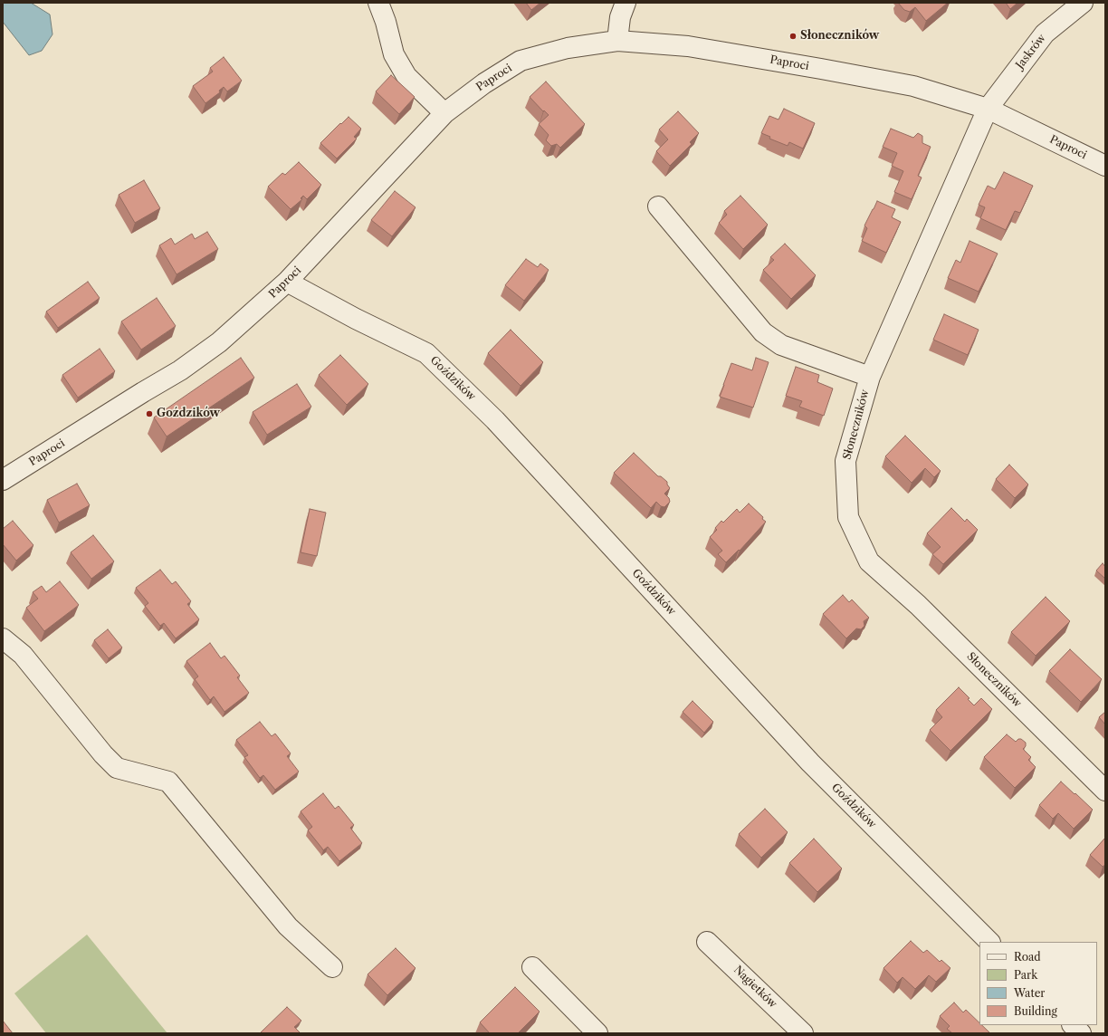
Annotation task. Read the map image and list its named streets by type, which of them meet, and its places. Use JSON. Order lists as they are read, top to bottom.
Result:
{
  "streets": {
    "street": [
      "Jaskrów",
      "Paproci",
      "Goździków",
      "Słoneczników",
      "Nagietków"
    ]
  },
  "crossings": [
    ["Jaskrów", "Paproci"],
    ["Jaskrów", "Słoneczników"],
    ["Paproci", "Goździków"],
    ["Paproci", "Słoneczników"]
  ],
  "places": ["Słoneczników", "Goździków"],
  "legend": [
    "Road",
    "Park",
    "Water",
    "Building"
  ]
}
